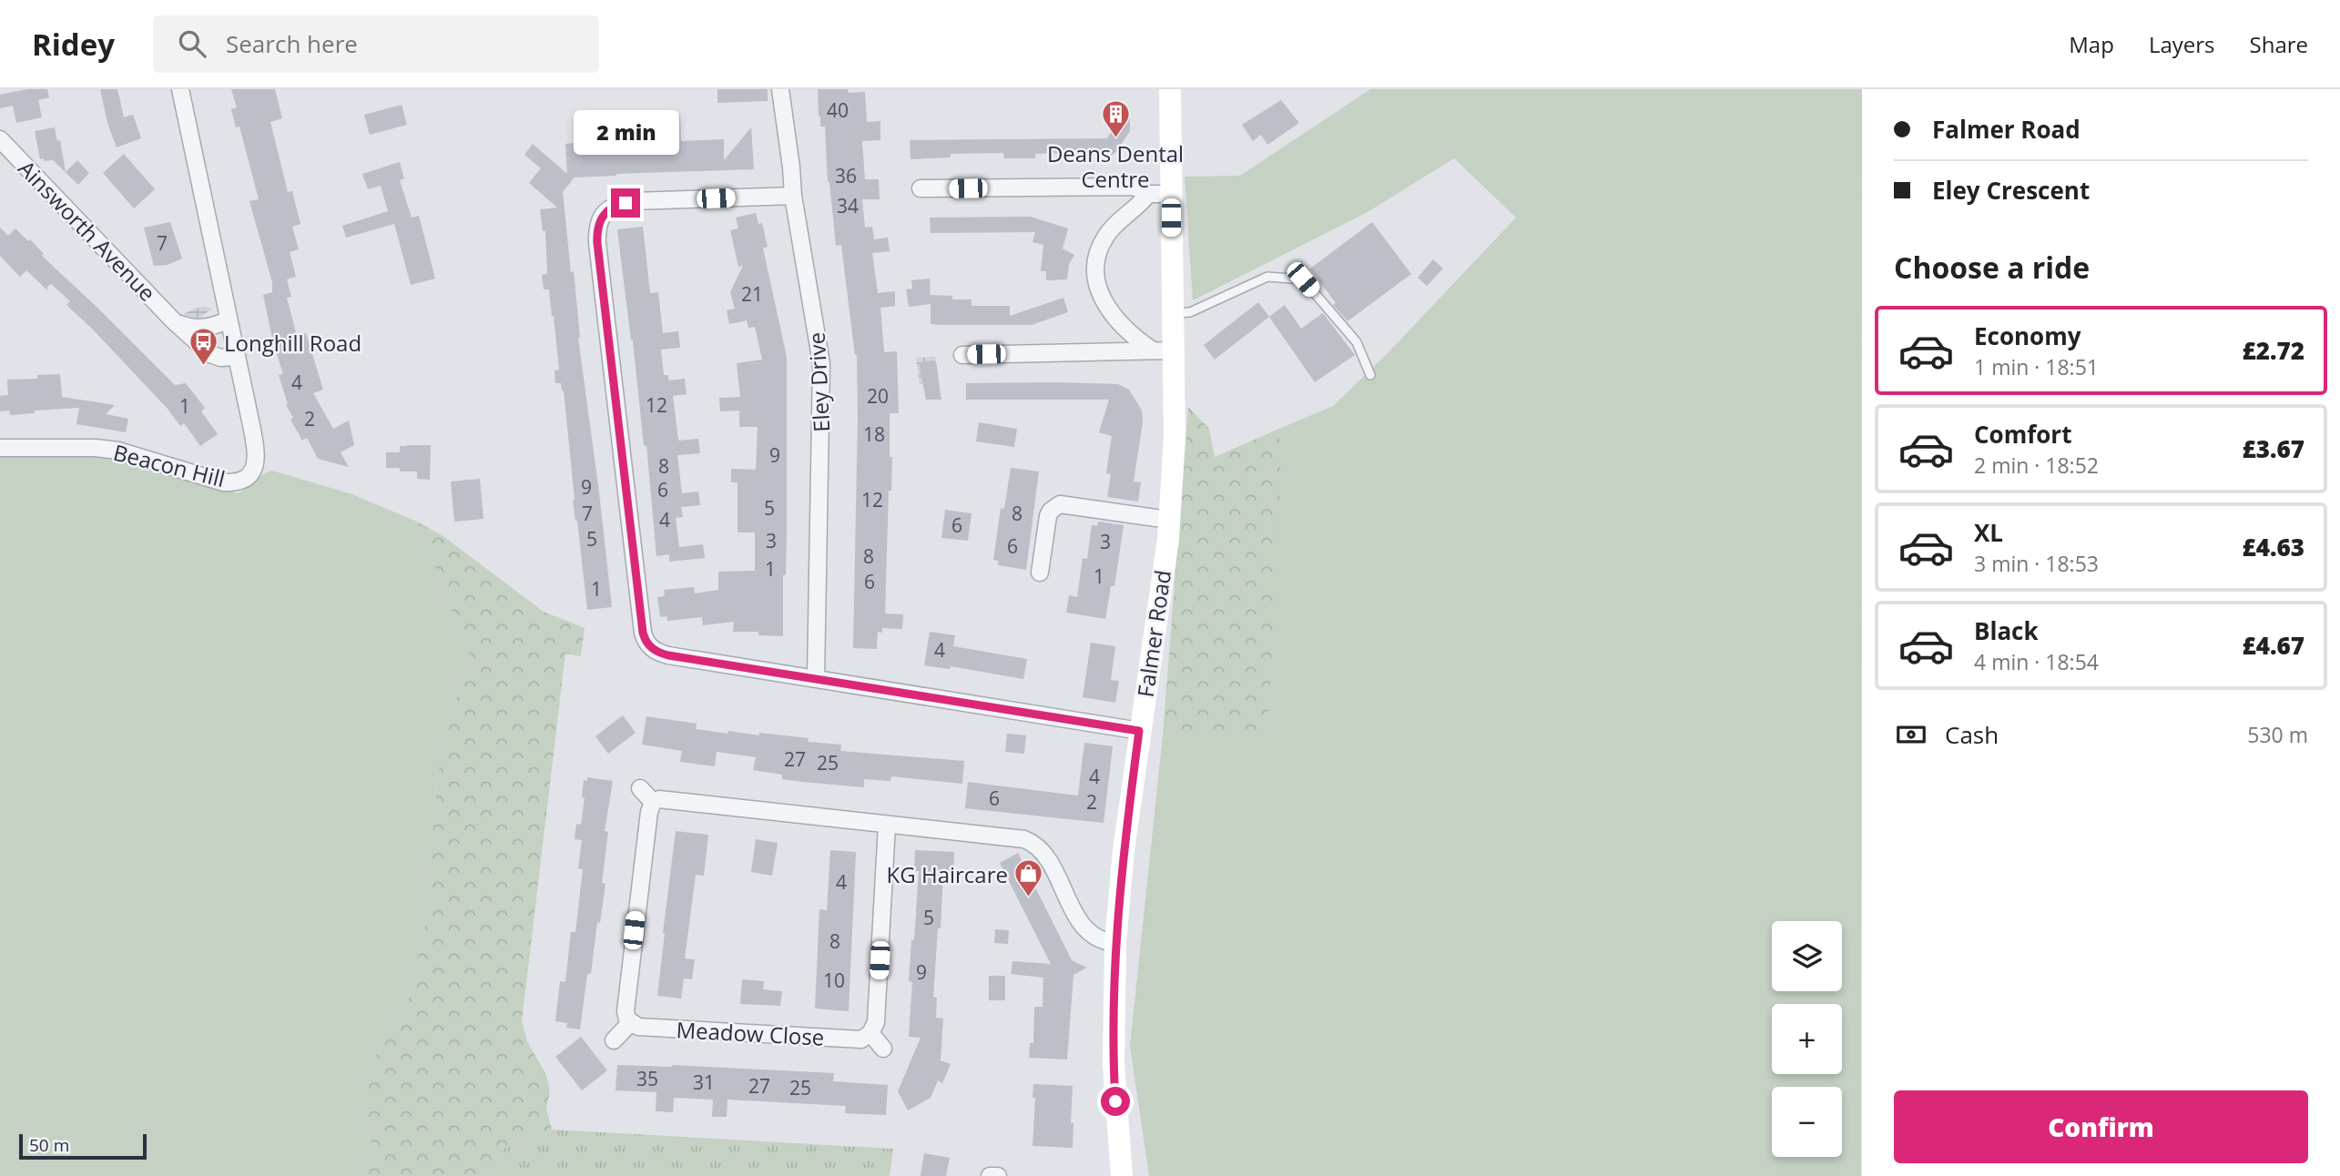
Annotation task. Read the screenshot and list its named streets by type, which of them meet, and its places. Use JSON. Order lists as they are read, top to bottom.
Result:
{
  "streets": {
    "main road": ["Falmer Road"],
    "street": [
      "Ainsworth Avenue",
      "Eley Drive",
      "Beacon Hill",
      "Meadow Close"
    ]
  },
  "crossings": [
    ["Ainsworth Avenue", "Beacon Hill"]
  ],
  "places": {
    "building": ["Deans Dental Centre"],
    "bus stop": ["Longhill Road"],
    "shop": ["KG Haircare"]
  },
  "house_numbers": [
    "40",
    "36",
    "34",
    "7",
    "21",
    "4",
    "20",
    "12",
    "1",
    "2",
    "18",
    "9",
    "8",
    "9",
    "6",
    "12",
    "5",
    "7",
    "8",
    "4",
    "6",
    "5",
    "3",
    "3",
    "6",
    "8",
    "1",
    "1",
    "6",
    "1",
    "4",
    "27",
    "25",
    "4",
    "6",
    "2",
    "4",
    "5",
    "8",
    "9",
    "10",
    "35",
    "31",
    "27",
    "25"
  ],
  "scale_bar": "50 m",
  "page": {
    "header": "Ridey",
    "search": "Search here",
    "nav": ["Map", "Layers", "Share"],
    "banner": ["Falmer Road", "Eley Crescent"],
    "bubble": "2 min",
    "heading": "Choose a ride",
    "list": [
      {
        "name": "Economy",
        "note": "1 min · 18:51",
        "value": "£2.72"
      },
      {
        "name": "Comfort",
        "note": "2 min · 18:52",
        "value": "£3.67"
      },
      {
        "name": "XL",
        "note": "3 min · 18:53",
        "value": "£4.63"
      },
      {
        "name": "Black",
        "note": "4 min · 18:54",
        "value": "£4.67"
      }
    ],
    "pay": ["Cash", "530 m"],
    "map_buttons": ["+", "−"],
    "buttons": "Confirm",
    "scale": "50 m"
  }
}
